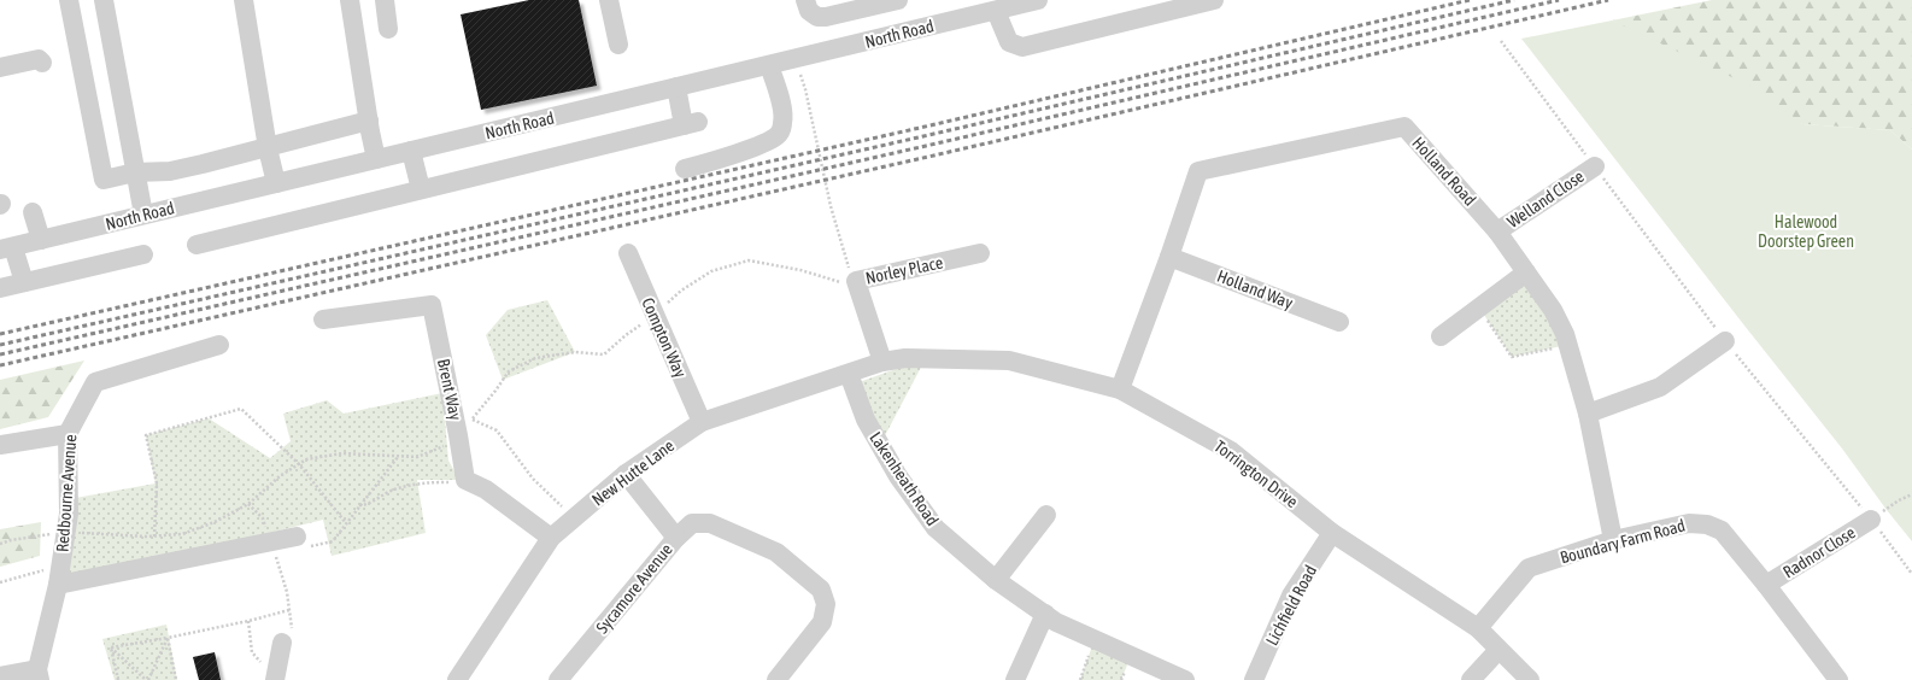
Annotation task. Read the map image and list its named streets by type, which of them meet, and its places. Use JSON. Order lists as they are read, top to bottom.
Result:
{
  "streets": {
    "street": [
      "North Road",
      "Holland Road",
      "Welland Close",
      "Norley Place",
      "Holland Way",
      "Compton Way",
      "Brent Way",
      "New Hutte Lane",
      "Torrington Drive",
      "Lakenheath Road",
      "Redbourne Avenue",
      "Boundary Farm Road",
      "Radnor Close",
      "Sycamore Avenue",
      "Lichfield Road"
    ]
  },
  "crossings": [
    ["Holland Road", "Welland Close"],
    ["Holland Road", "Holland Way"],
    ["Holland Road", "Torrington Drive"],
    ["Holland Road", "Boundary Farm Road"],
    ["Norley Place", "New Hutte Lane"],
    ["Norley Place", "Torrington Drive"],
    ["Compton Way", "New Hutte Lane"],
    ["New Hutte Lane", "Torrington Drive"],
    ["New Hutte Lane", "Lakenheath Road"],
    ["New Hutte Lane", "Sycamore Avenue"],
    ["Torrington Drive", "Boundary Farm Road"],
    ["Torrington Drive", "Lichfield Road"],
    ["Boundary Farm Road", "Radnor Close"]
  ],
  "parks": ["Halewood Doorstep Green"]
}
